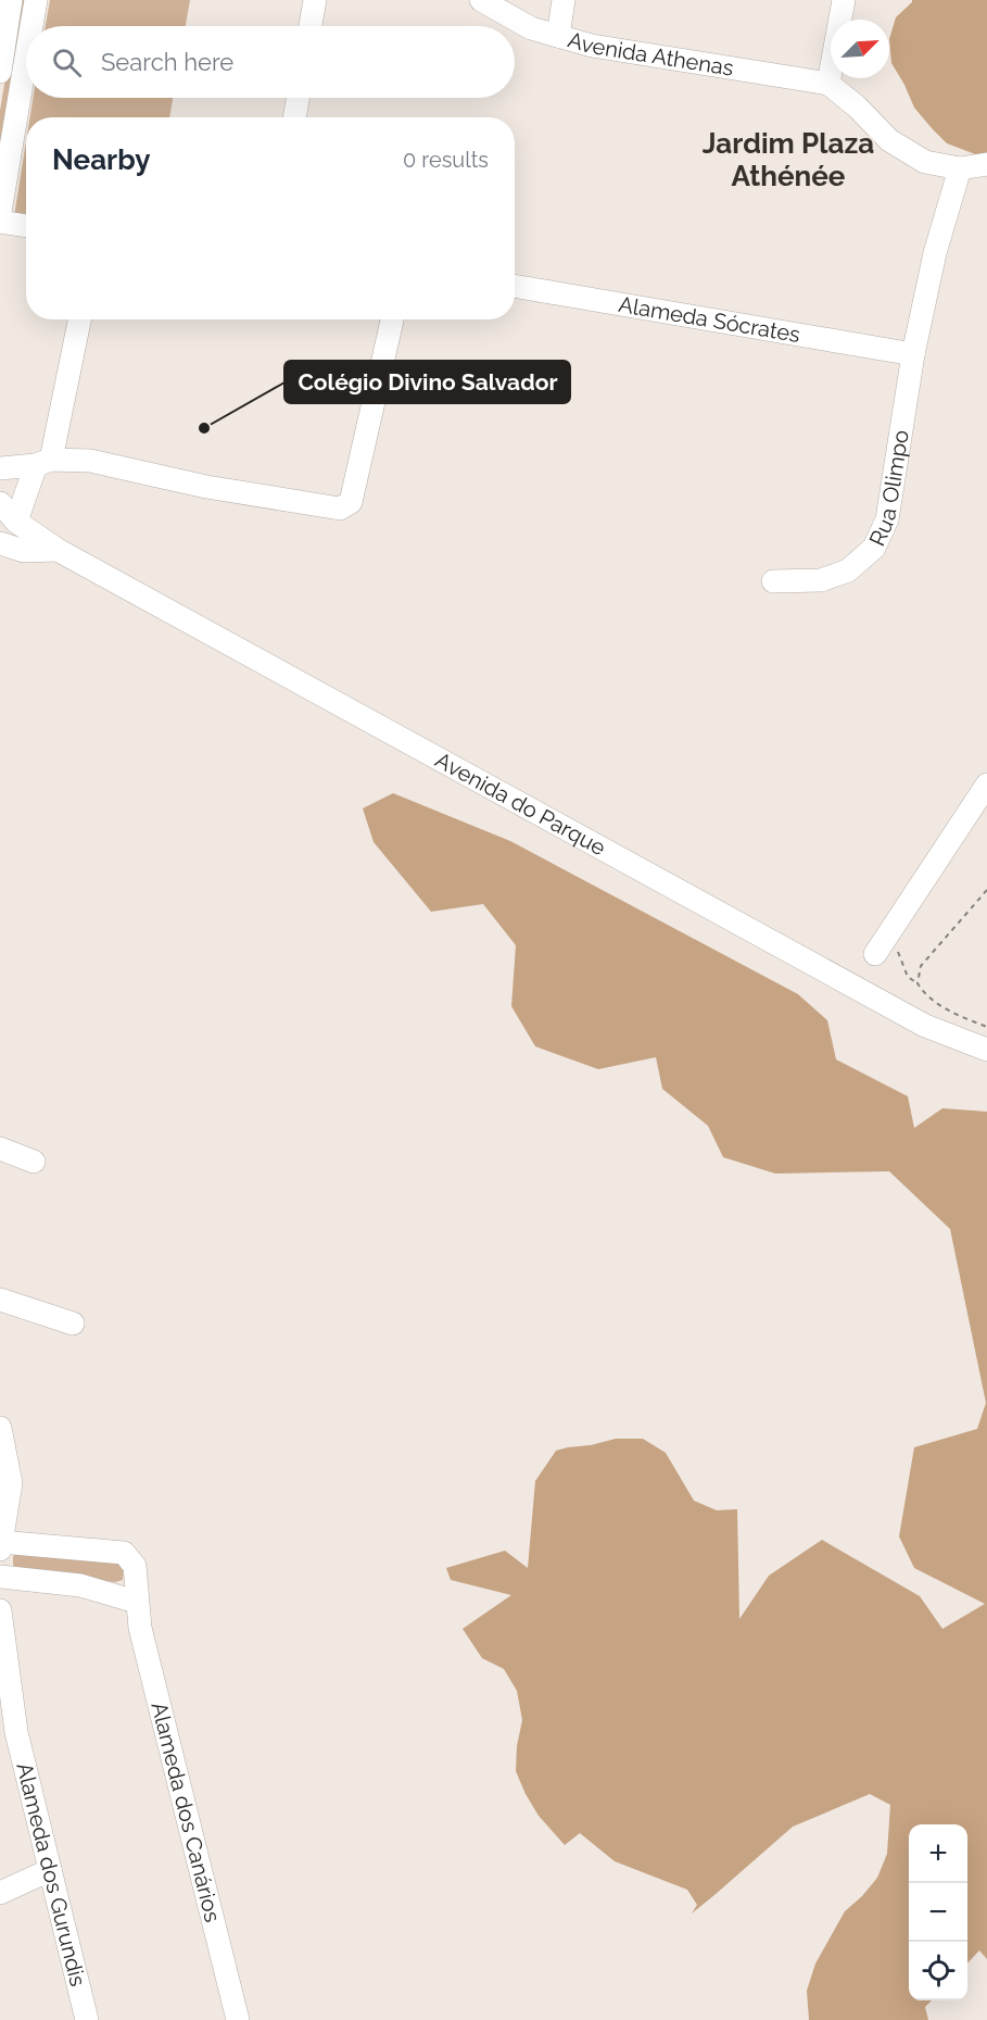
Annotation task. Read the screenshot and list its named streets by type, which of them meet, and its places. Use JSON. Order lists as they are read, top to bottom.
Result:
{
  "streets": {
    "street": [
      "Avenida Athenas",
      "Alameda Sócrates",
      "Rua Olimpo",
      "Avenida do Parque",
      "Alameda dos Canários",
      "Alameda dos Gurundis"
    ]
  },
  "crossings": [
    ["Alameda Sócrates", "Rua Olimpo"]
  ],
  "districts": ["Jardim Plaza Athénée"],
  "places": ["Colégio Divino Salvador"],
  "north": "top right",
  "page": {
    "search": "Search here",
    "heading": ["Nearby", "0 results"],
    "map_buttons": ["+", "−"]
  }
}
